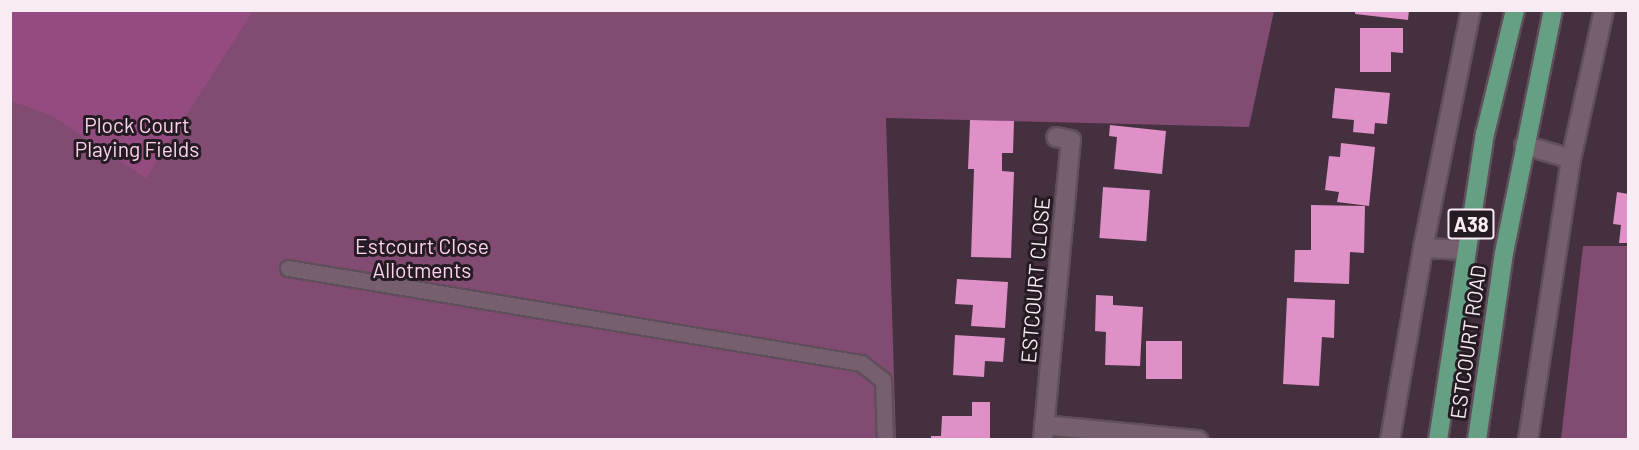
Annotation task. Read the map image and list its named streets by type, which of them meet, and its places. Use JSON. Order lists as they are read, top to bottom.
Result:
{
  "streets": {
    "main road": ["A38", "ESTCOURT ROAD"],
    "street": ["ESTCOURT CLOSE"]
  },
  "parks": ["Plock Court Playing Fields", "Estcourt Close Allotments"]
}
